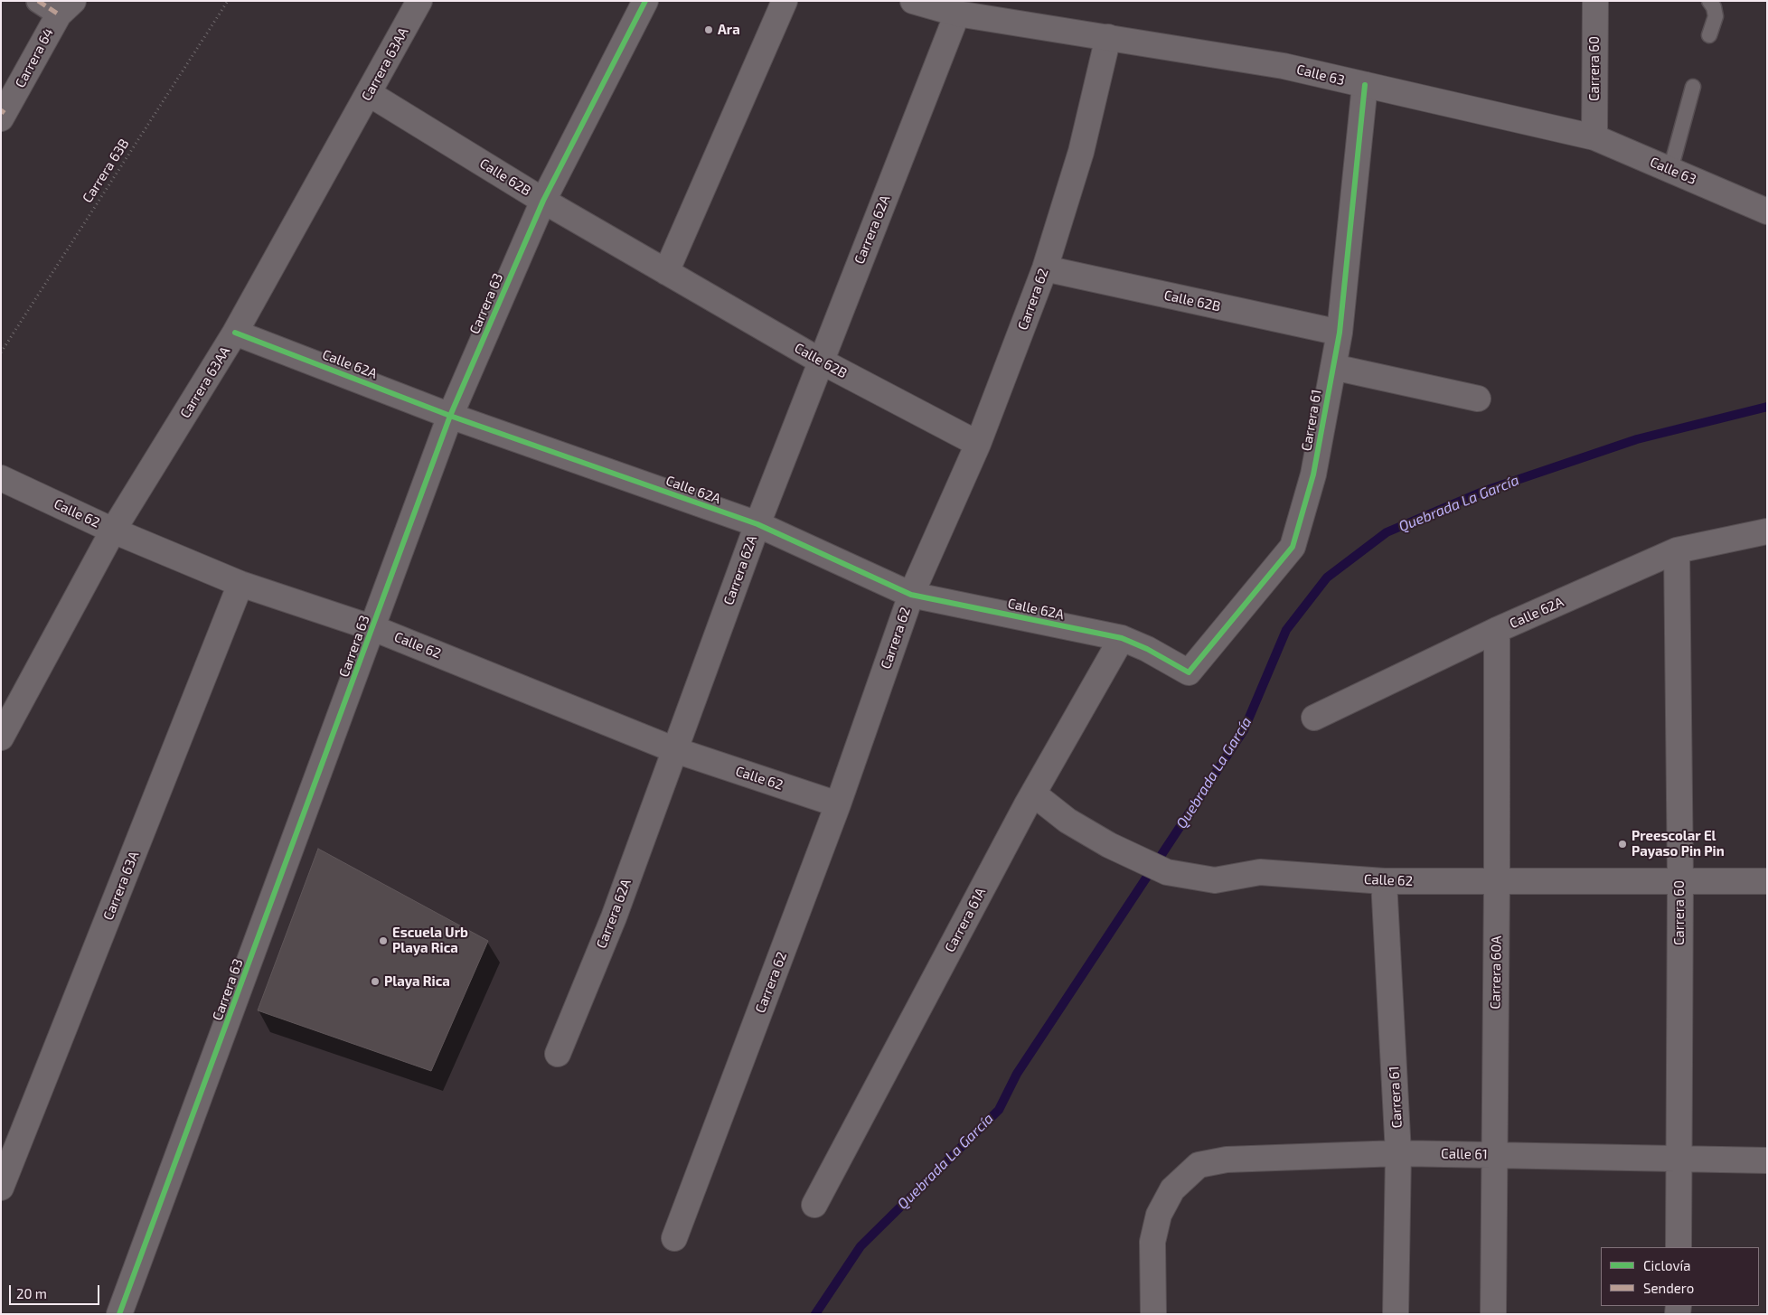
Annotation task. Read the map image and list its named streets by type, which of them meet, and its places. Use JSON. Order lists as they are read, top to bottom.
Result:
{
  "streets": {
    "street": [
      "Carrera 64",
      "Carrera 63AA",
      "Carrera 60",
      "Calle 63",
      "Calle 62B",
      "Carrera 62A",
      "Carrera 62",
      "Carrera 63",
      "Calle 62A",
      "Carrera 61",
      "Calle 62",
      "Carrera 63A",
      "Carrera 61A",
      "Carrera 60A",
      "Calle 61"
    ],
    "path": ["Carrera 63B"]
  },
  "crossings": [
    ["Carrera 63AA", "Calle 62B"],
    ["Carrera 63AA", "Calle 62A"],
    ["Carrera 63AA", "Calle 62"],
    ["Carrera 60", "Calle 63"],
    ["Carrera 60", "Calle 62A"],
    ["Carrera 60", "Calle 62"],
    ["Carrera 60", "Calle 61"],
    ["Calle 63", "Carrera 62A"],
    ["Calle 63", "Carrera 62"],
    ["Calle 63", "Carrera 61"],
    ["Calle 62B", "Carrera 62A"],
    ["Calle 62B", "Carrera 62"],
    ["Calle 62B", "Carrera 63"],
    ["Calle 62B", "Carrera 61"],
    ["Carrera 62A", "Calle 62A"],
    ["Carrera 62A", "Calle 62"],
    ["Carrera 62", "Calle 62A"],
    ["Carrera 62", "Calle 62"],
    ["Carrera 63", "Calle 62A"],
    ["Carrera 63", "Calle 62"],
    ["Calle 62A", "Carrera 61"],
    ["Calle 62A", "Carrera 61A"],
    ["Calle 62A", "Carrera 60A"],
    ["Carrera 61", "Calle 62"],
    ["Carrera 61", "Calle 61"],
    ["Calle 62", "Carrera 63A"],
    ["Calle 62", "Carrera 61A"],
    ["Calle 62", "Carrera 60A"],
    ["Carrera 60A", "Calle 61"]
  ],
  "water": ["Quebrada La García"],
  "places": [
    "Ara",
    "Preescolar El Payaso Pin Pin",
    "Escuela Urb Playa Rica",
    "Playa Rica"
  ],
  "legend": ["Ciclovía", "Sendero"],
  "scale_bar": "20 m"
}
